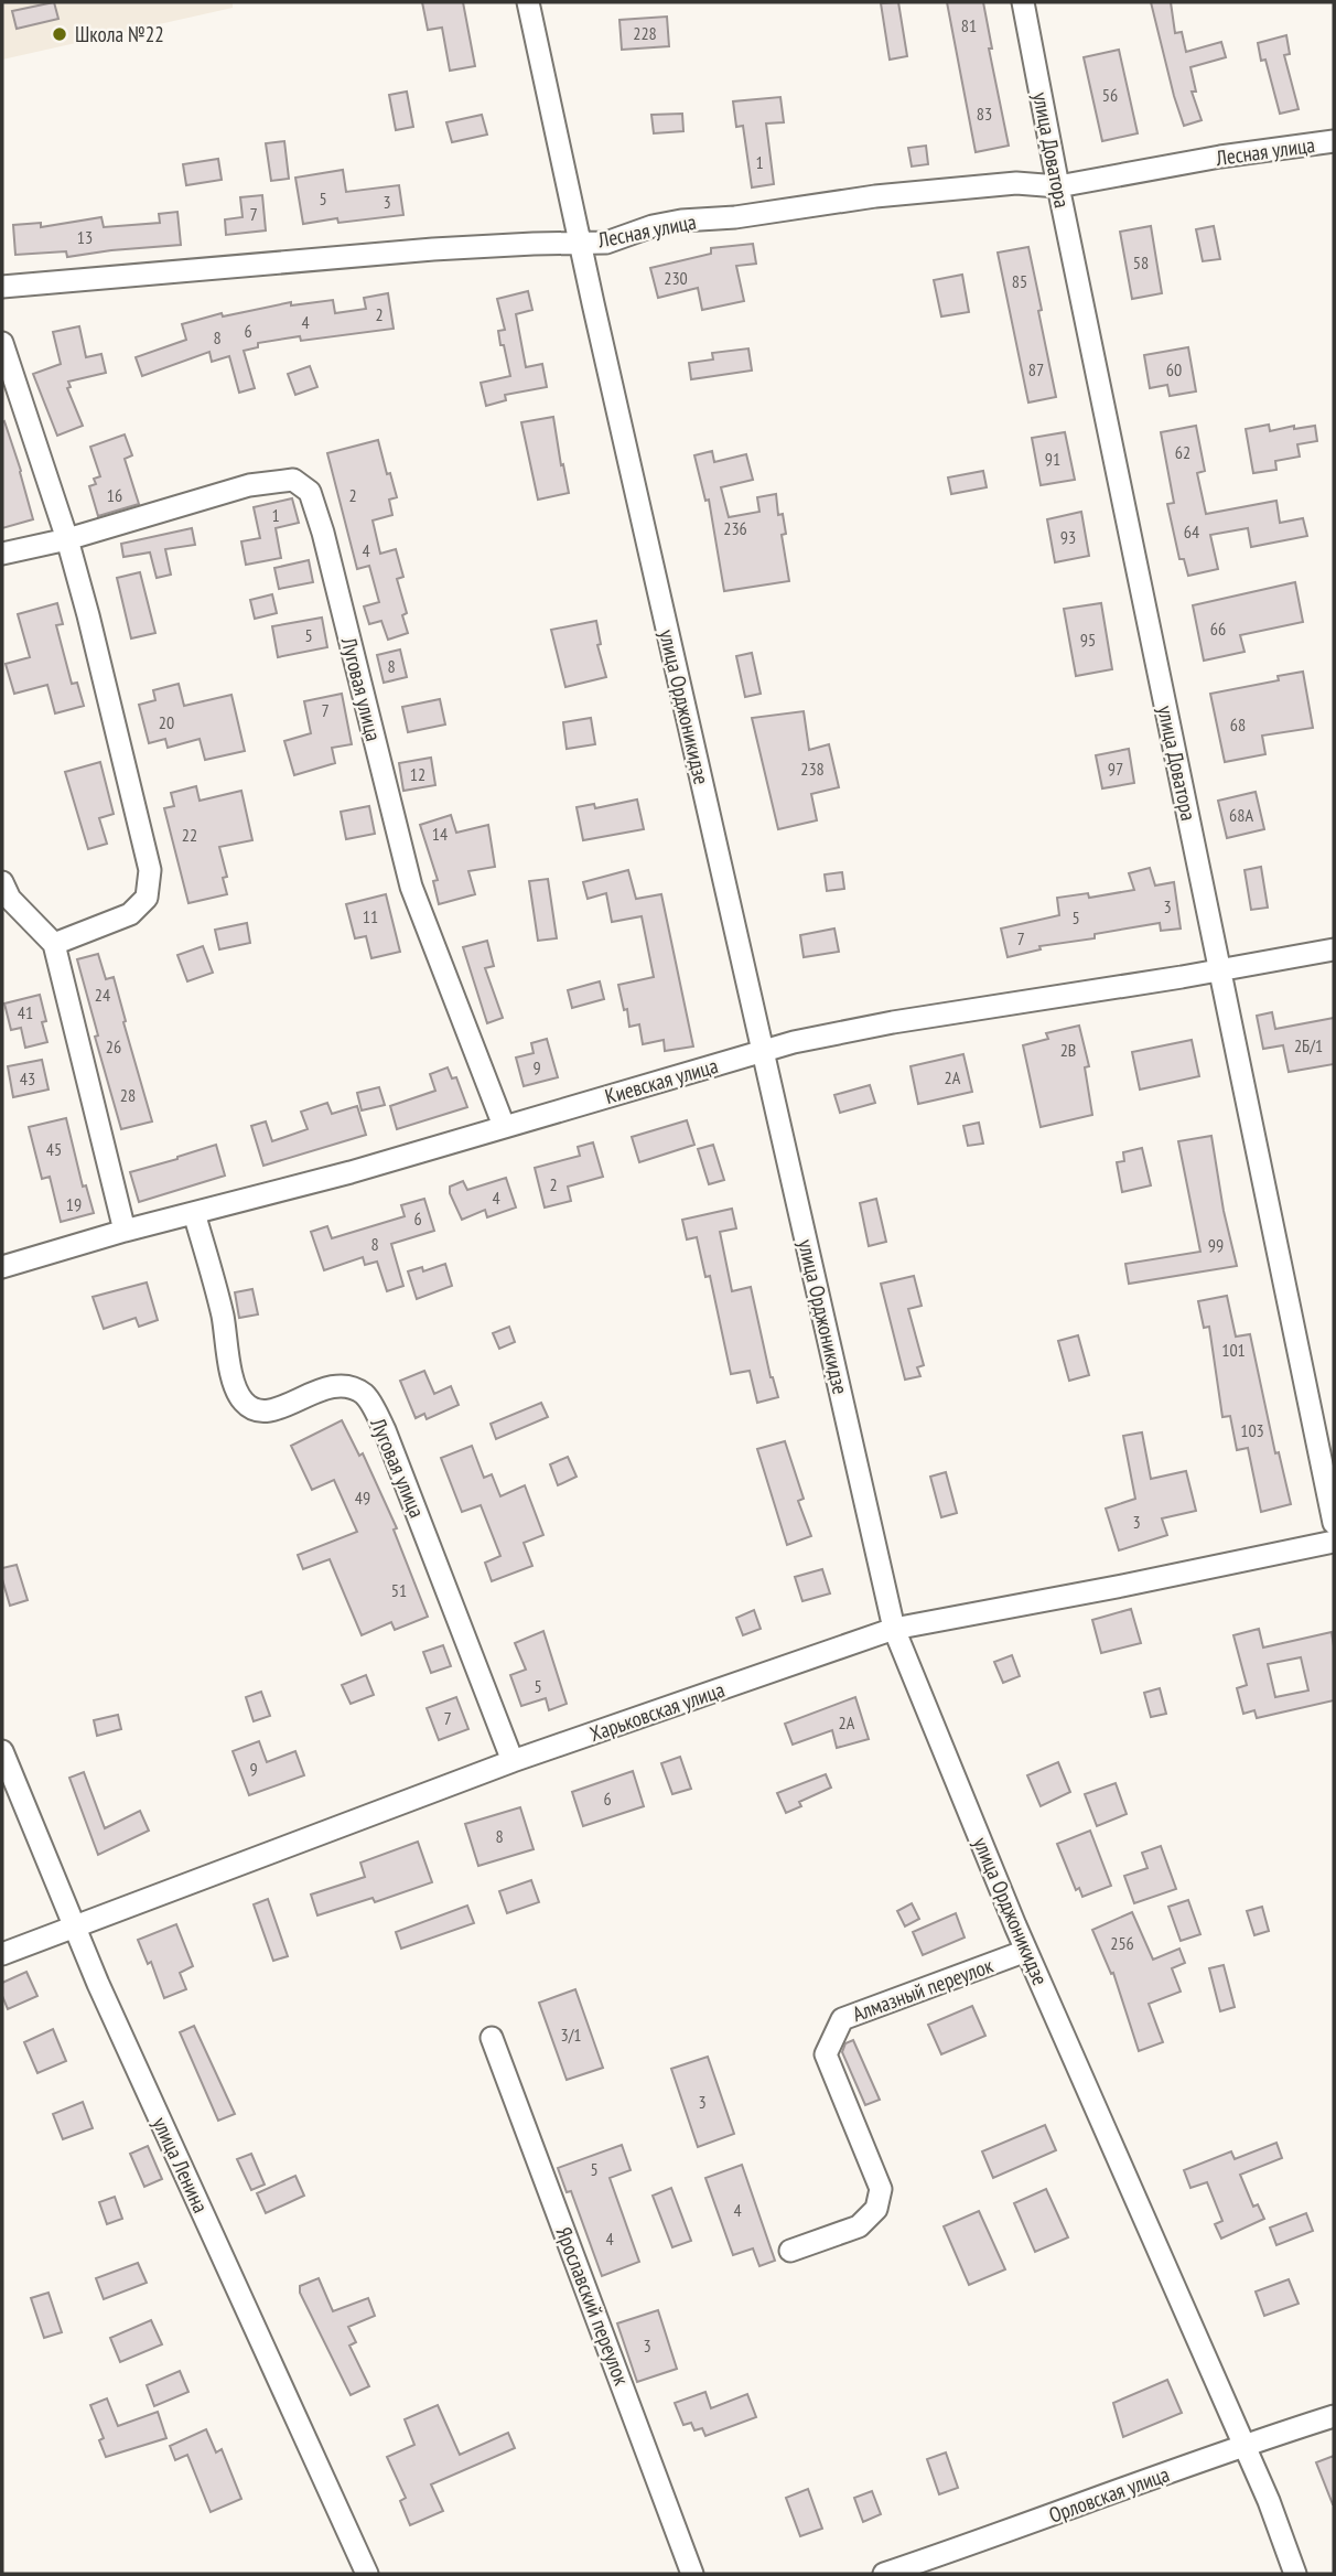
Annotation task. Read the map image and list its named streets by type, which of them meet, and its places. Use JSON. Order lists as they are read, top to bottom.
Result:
{
  "streets": {
    "street": [
      "улица Доватора",
      "Лесная улица",
      "Луговая улица",
      "улица Орджоникидзе",
      "Киевская улица",
      "Харьковская улица",
      "Алмазный переулок",
      "улица Ленина",
      "Ярославский переулок",
      "Орловская улица"
    ]
  },
  "crossings": [
    ["улица Доватора", "Лесная улица"],
    ["улица Доватора", "Киевская улица"],
    ["Лесная улица", "улица Орджоникидзе"],
    ["Луговая улица", "Киевская улица"],
    ["Луговая улица", "Харьковская улица"],
    ["улица Орджоникидзе", "Киевская улица"],
    ["улица Орджоникидзе", "Харьковская улица"],
    ["улица Орджоникидзе", "Алмазный переулок"],
    ["улица Орджоникидзе", "Орловская улица"],
    ["Харьковская улица", "улица Ленина"]
  ],
  "places": ["Школа №22"],
  "house_numbers": [
    "81",
    "228",
    "56",
    "83",
    "1",
    "5",
    "3",
    "7",
    "13",
    "58",
    "230",
    "85",
    "2",
    "4",
    "6",
    "8",
    "87",
    "60",
    "62",
    "91",
    "16",
    "2",
    "1",
    "236",
    "64",
    "93",
    "4",
    "66",
    "5",
    "95",
    "8",
    "7",
    "20",
    "68",
    "238",
    "97",
    "12",
    "68А",
    "14",
    "22",
    "3",
    "11",
    "5",
    "7",
    "24",
    "41",
    "2Б/1",
    "26",
    "2В",
    "9",
    "2А",
    "43",
    "28",
    "45",
    "2",
    "4",
    "19",
    "6",
    "8",
    "99",
    "101",
    "103",
    "49",
    "3",
    "51",
    "5",
    "7",
    "2А",
    "9",
    "6",
    "8",
    "256",
    "3/1",
    "3",
    "5",
    "4",
    "4",
    "3"
  ]
}
